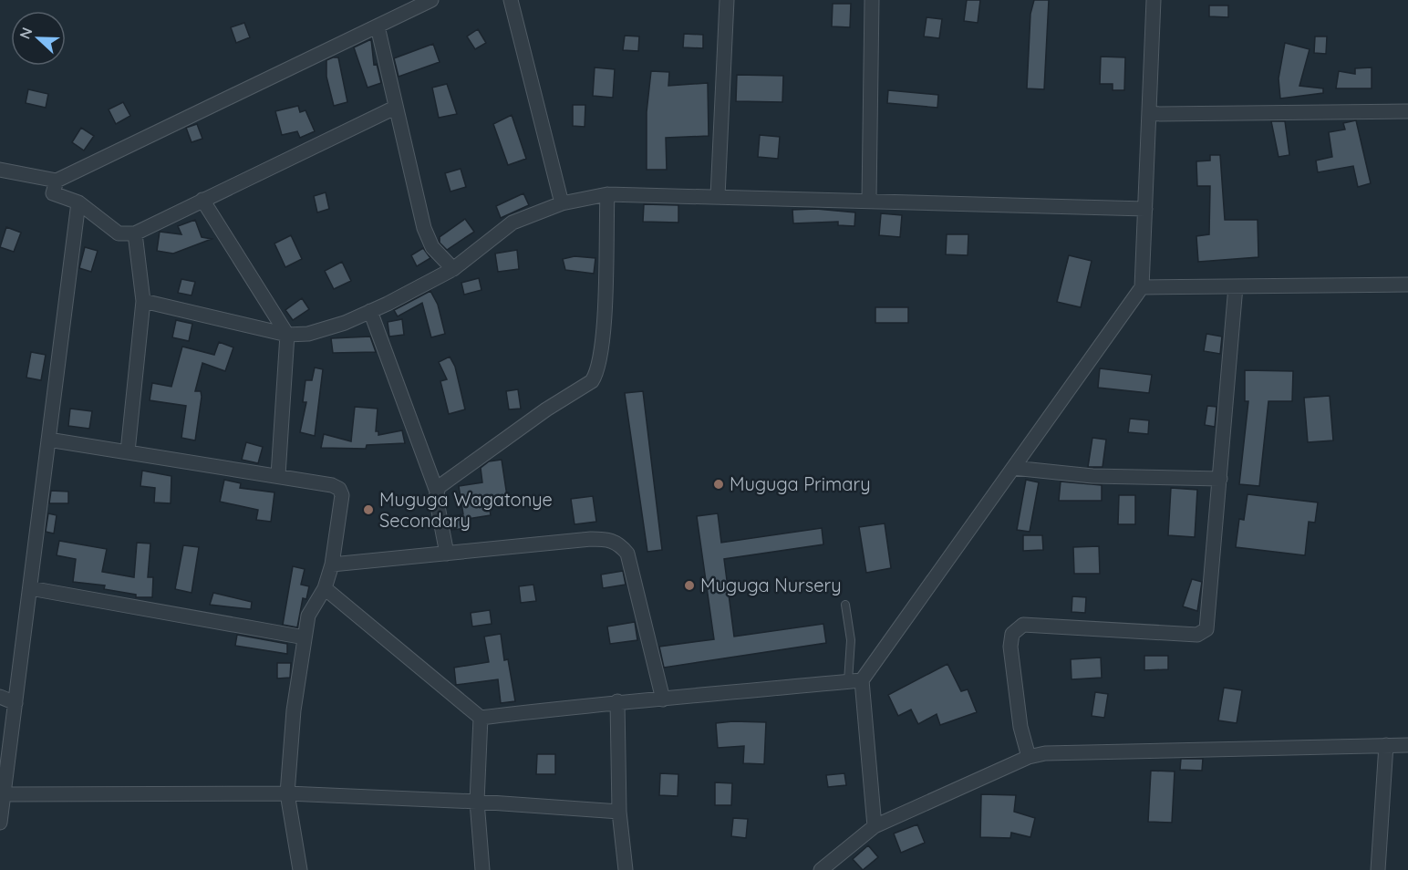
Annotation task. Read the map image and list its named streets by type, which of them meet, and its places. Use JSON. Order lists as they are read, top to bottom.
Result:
{
  "places": ["Muguga Primary", "Muguga Wagatonye Secondary", "Muguga Nursery"],
  "north": "left"
}
